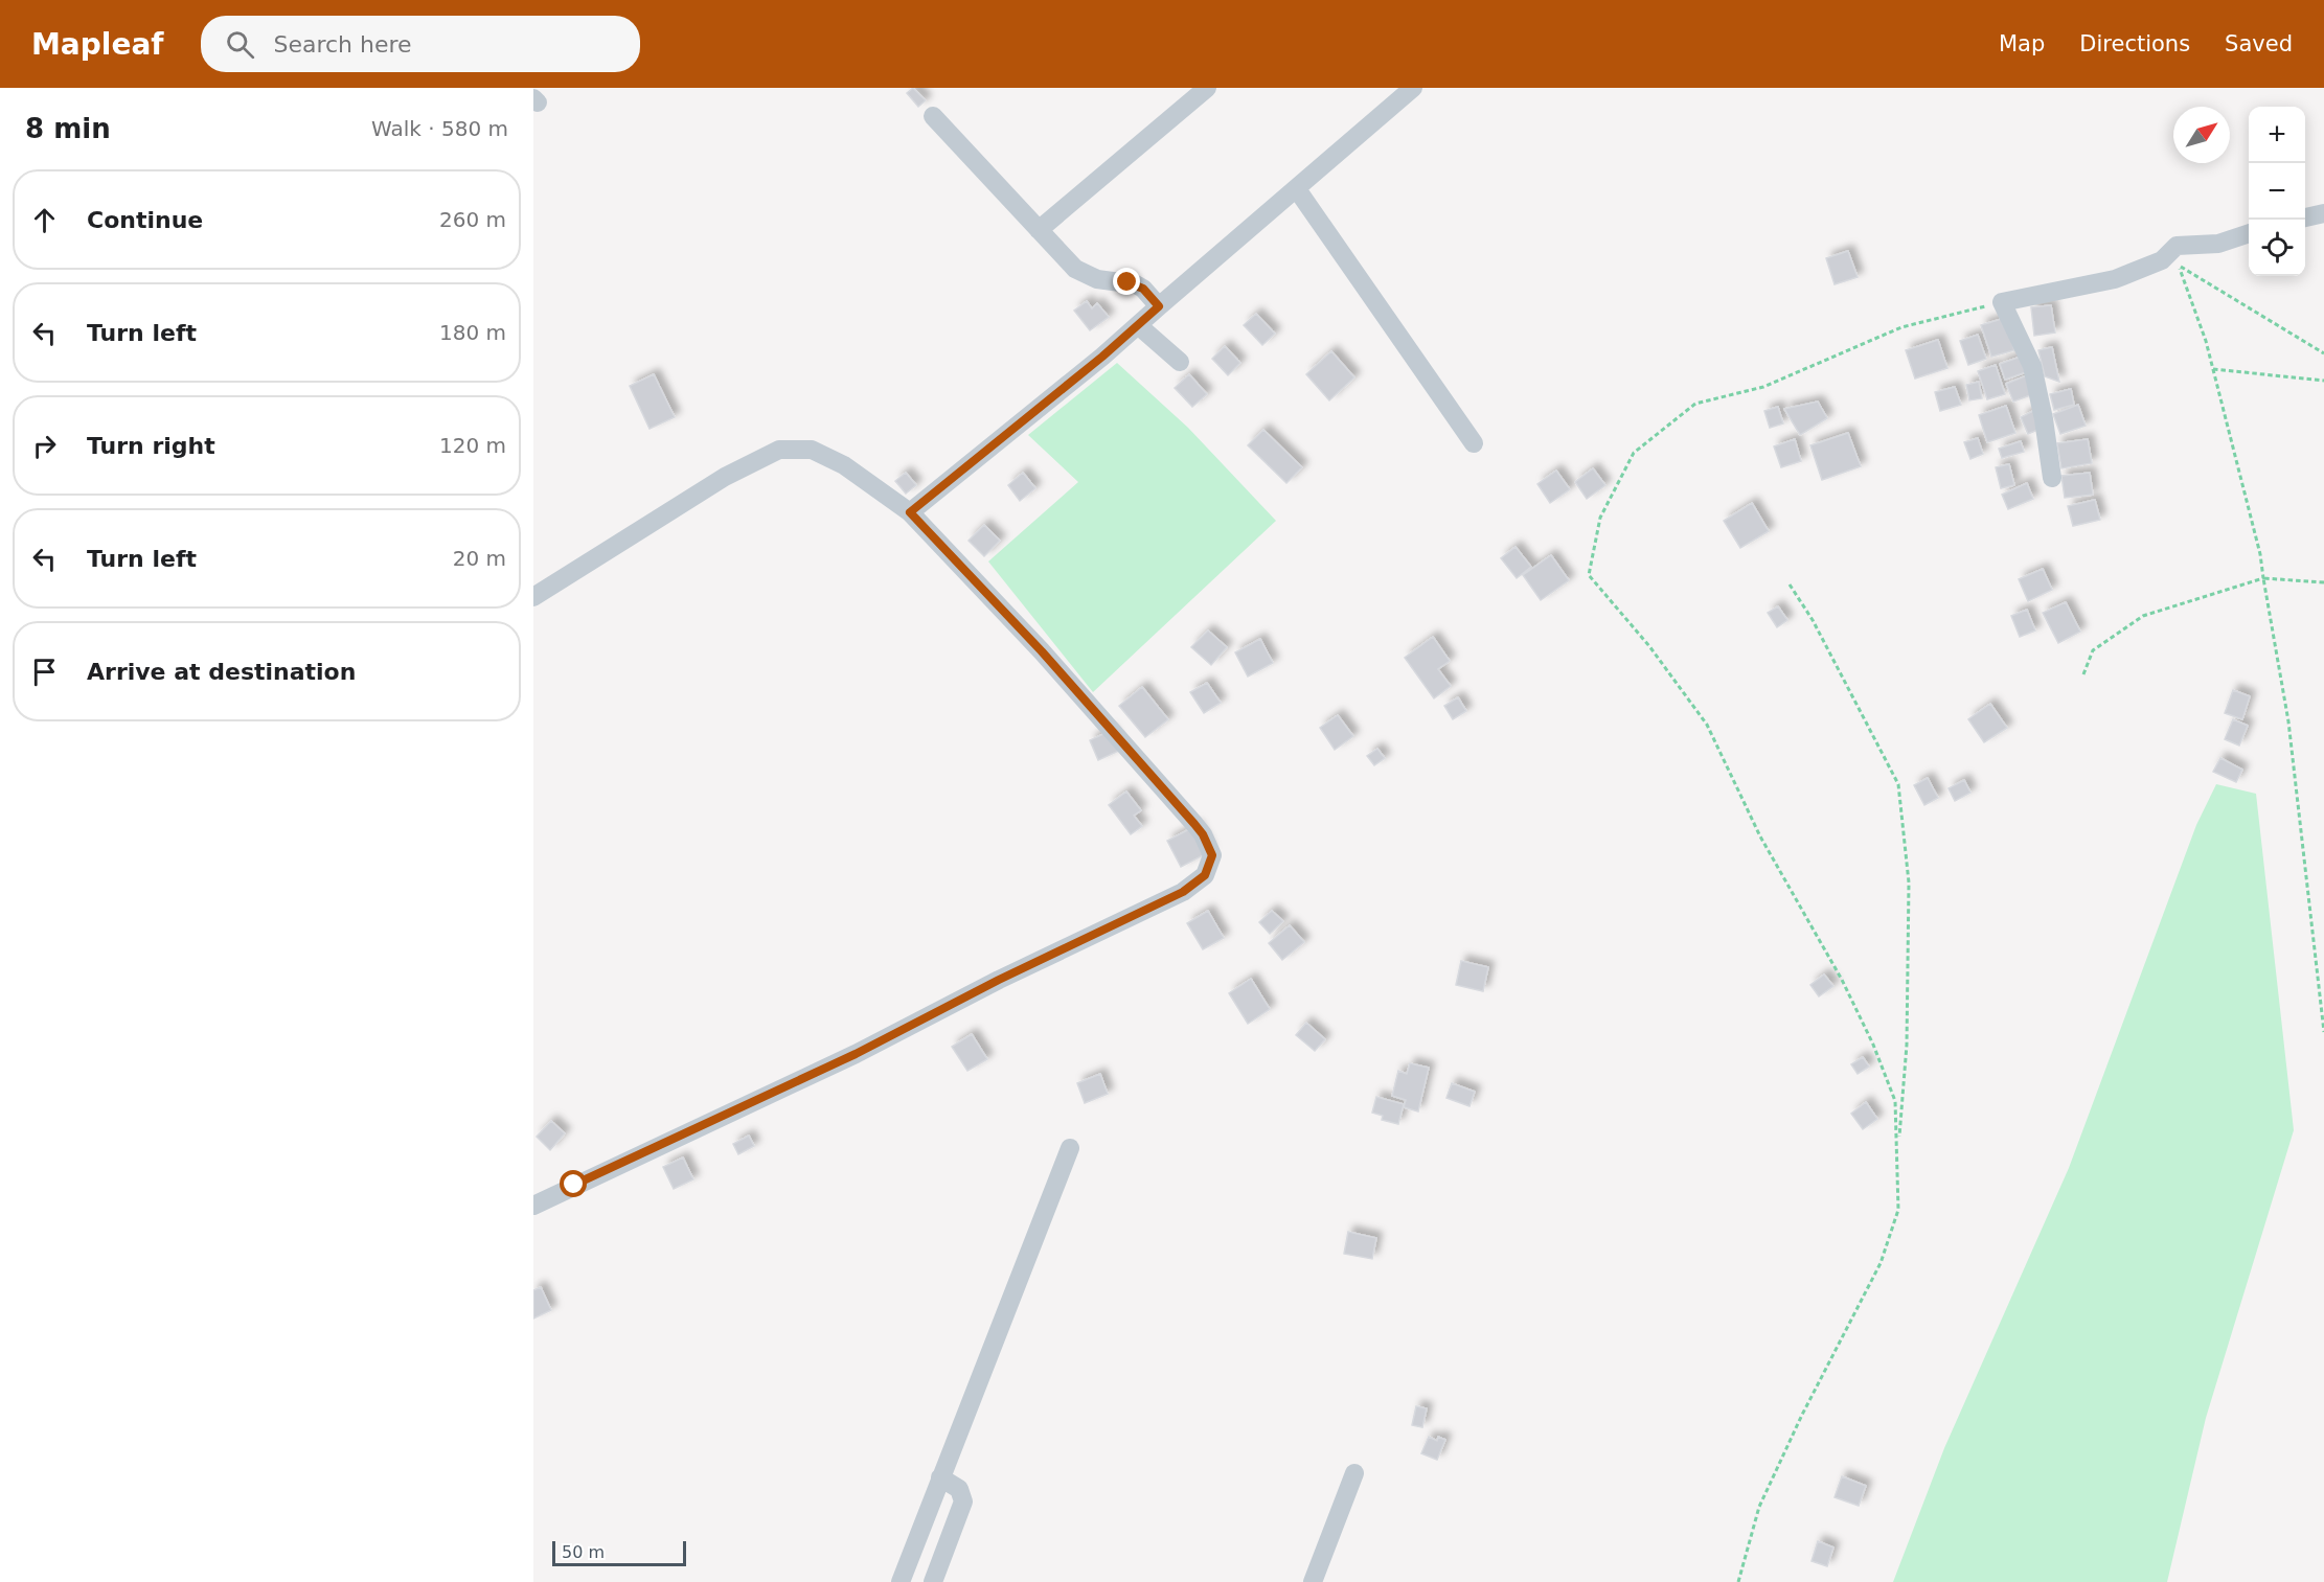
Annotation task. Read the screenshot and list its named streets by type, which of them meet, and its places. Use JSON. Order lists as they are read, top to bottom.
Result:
{
  "scale_bar": "50 m",
  "north": "top right",
  "page": {
    "header": "Mapleaf",
    "search": "Search here",
    "nav": ["Map", "Directions", "Saved"],
    "heading": ["8 min", "Walk · 580 m"],
    "map_buttons": ["+", "−"],
    "list": [
      ["Continue", "260 m"],
      ["Turn left", "180 m"],
      ["Turn right", "120 m"],
      ["Turn left", "20 m"],
      "Arrive at destination"
    ],
    "scale": "50 m"
  }
}
